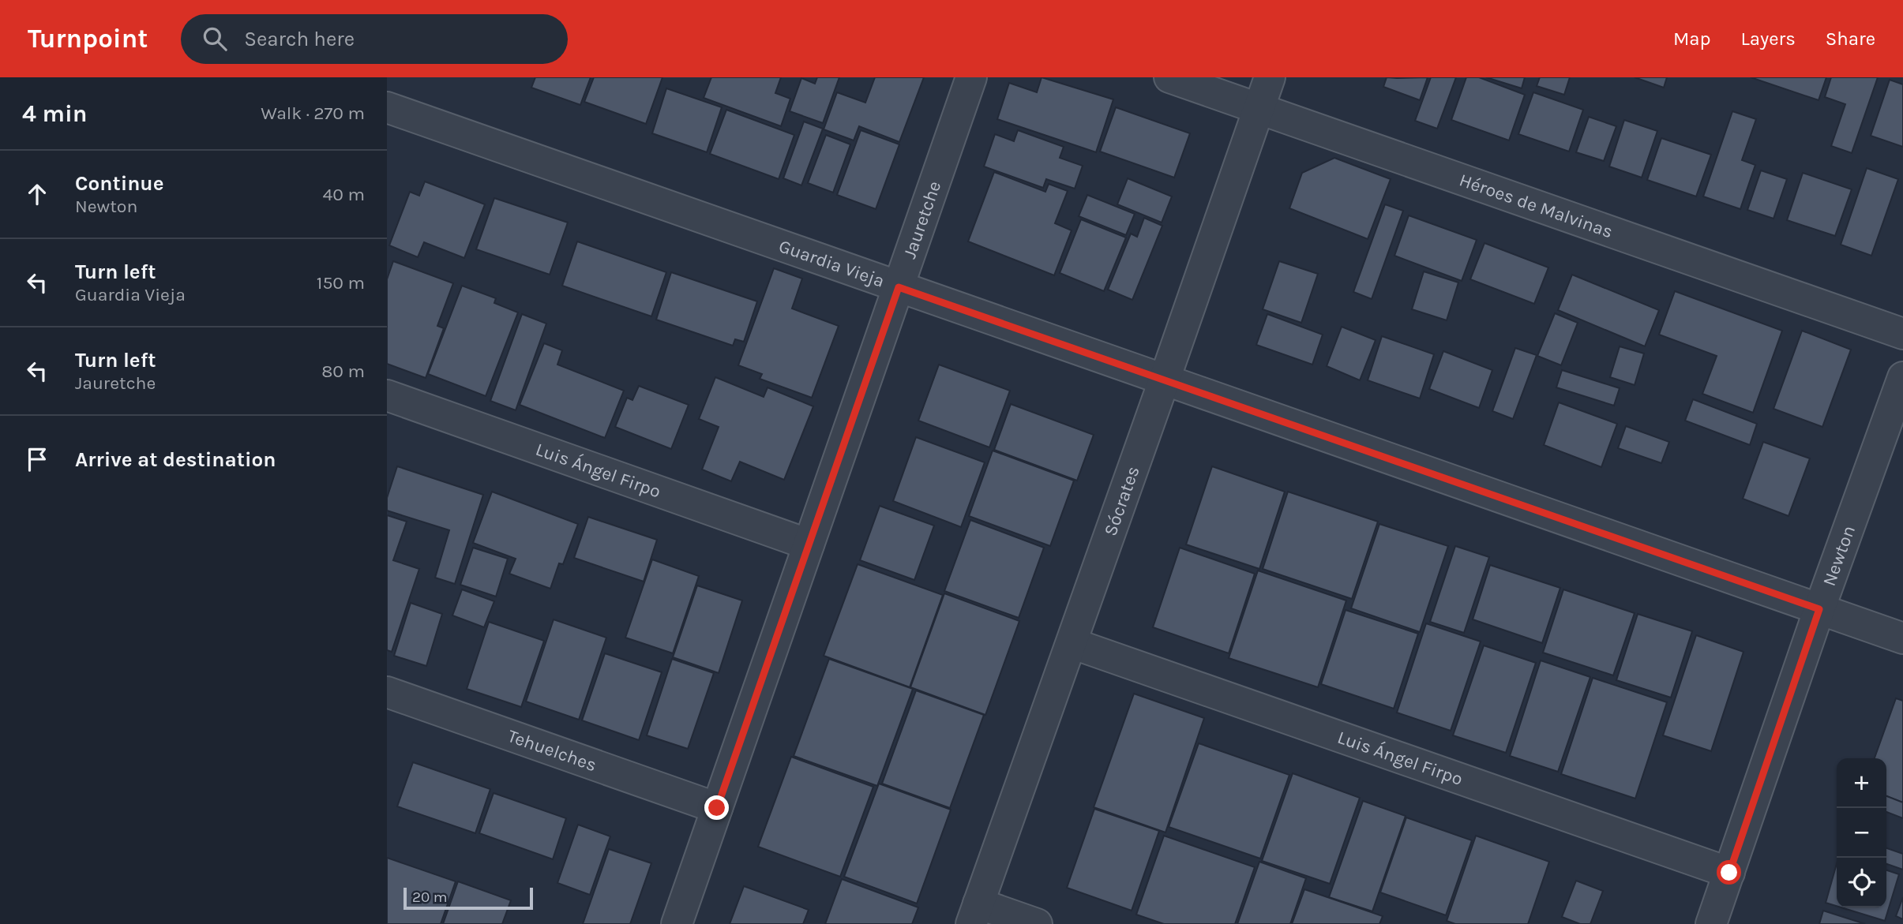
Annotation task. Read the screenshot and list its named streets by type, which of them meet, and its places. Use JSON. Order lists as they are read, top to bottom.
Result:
{
  "streets": {
    "street": [
      "Héroes de Malvinas",
      "Jauretche",
      "Guardia Vieja",
      "Luis Ángel Firpo",
      "Sócrates",
      "Newton",
      "Tehuelches"
    ]
  },
  "crossings": [
    ["Héroes de Malvinas", "Sócrates"],
    ["Jauretche", "Guardia Vieja"],
    ["Jauretche", "Luis Ángel Firpo"],
    ["Jauretche", "Tehuelches"],
    ["Guardia Vieja", "Sócrates"],
    ["Guardia Vieja", "Newton"],
    ["Luis Ángel Firpo", "Sócrates"],
    ["Luis Ángel Firpo", "Newton"]
  ],
  "scale_bar": "20 m",
  "page": {
    "header": "Turnpoint",
    "search": "Search here",
    "nav": ["Map", "Layers", "Share"],
    "heading": ["4 min", "Walk · 270 m"],
    "list": [
      ["Continue", "Newton", "40 m"],
      ["Turn left", "Guardia Vieja", "150 m"],
      ["Turn left", "Jauretche", "80 m"],
      "Arrive at destination"
    ],
    "map_buttons": ["+", "−"],
    "scale": "20 m"
  }
}
